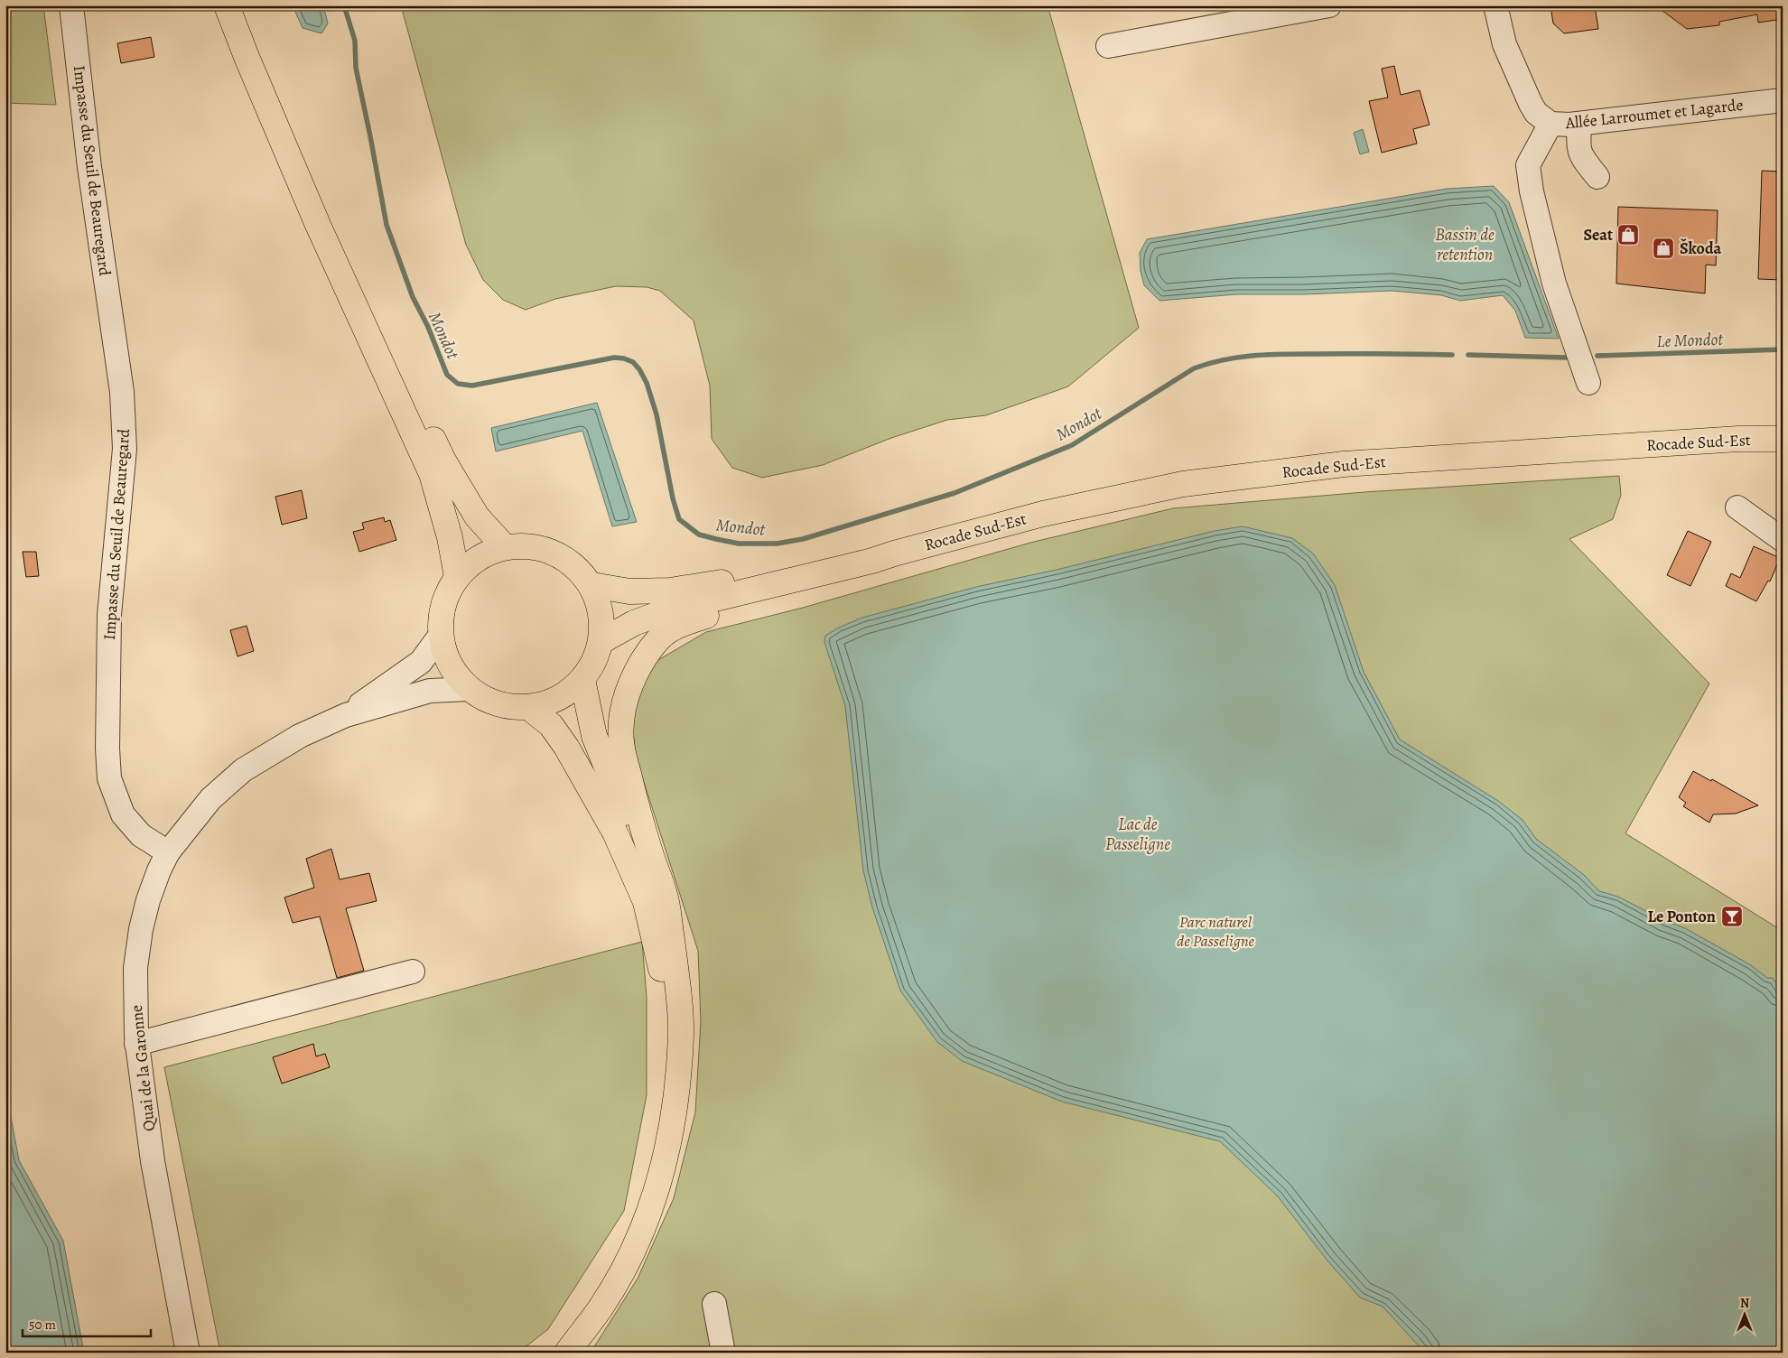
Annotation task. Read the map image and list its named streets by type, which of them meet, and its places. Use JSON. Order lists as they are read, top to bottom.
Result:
{
  "streets": {
    "main road": ["Rocade Sud-Est"],
    "street": ["Allée Larroumet et Lagarde", "Impasse du Seuil de Beauregard", "Quai de la Garonne"]
  },
  "crossings": [
    ["Impasse du Seuil de Beauregard", "Quai de la Garonne"]
  ],
  "water": [
    "Bassin de retention",
    "Mondot",
    "Le Mondot",
    "Lac de Passeligne"
  ],
  "parks": ["Parc naturel de Passeligne"],
  "places": {
    "shop": ["Seat", "Škoda"],
    "bar": ["Le Ponton"]
  },
  "scale_bar": "50 m",
  "north": "top"
}
